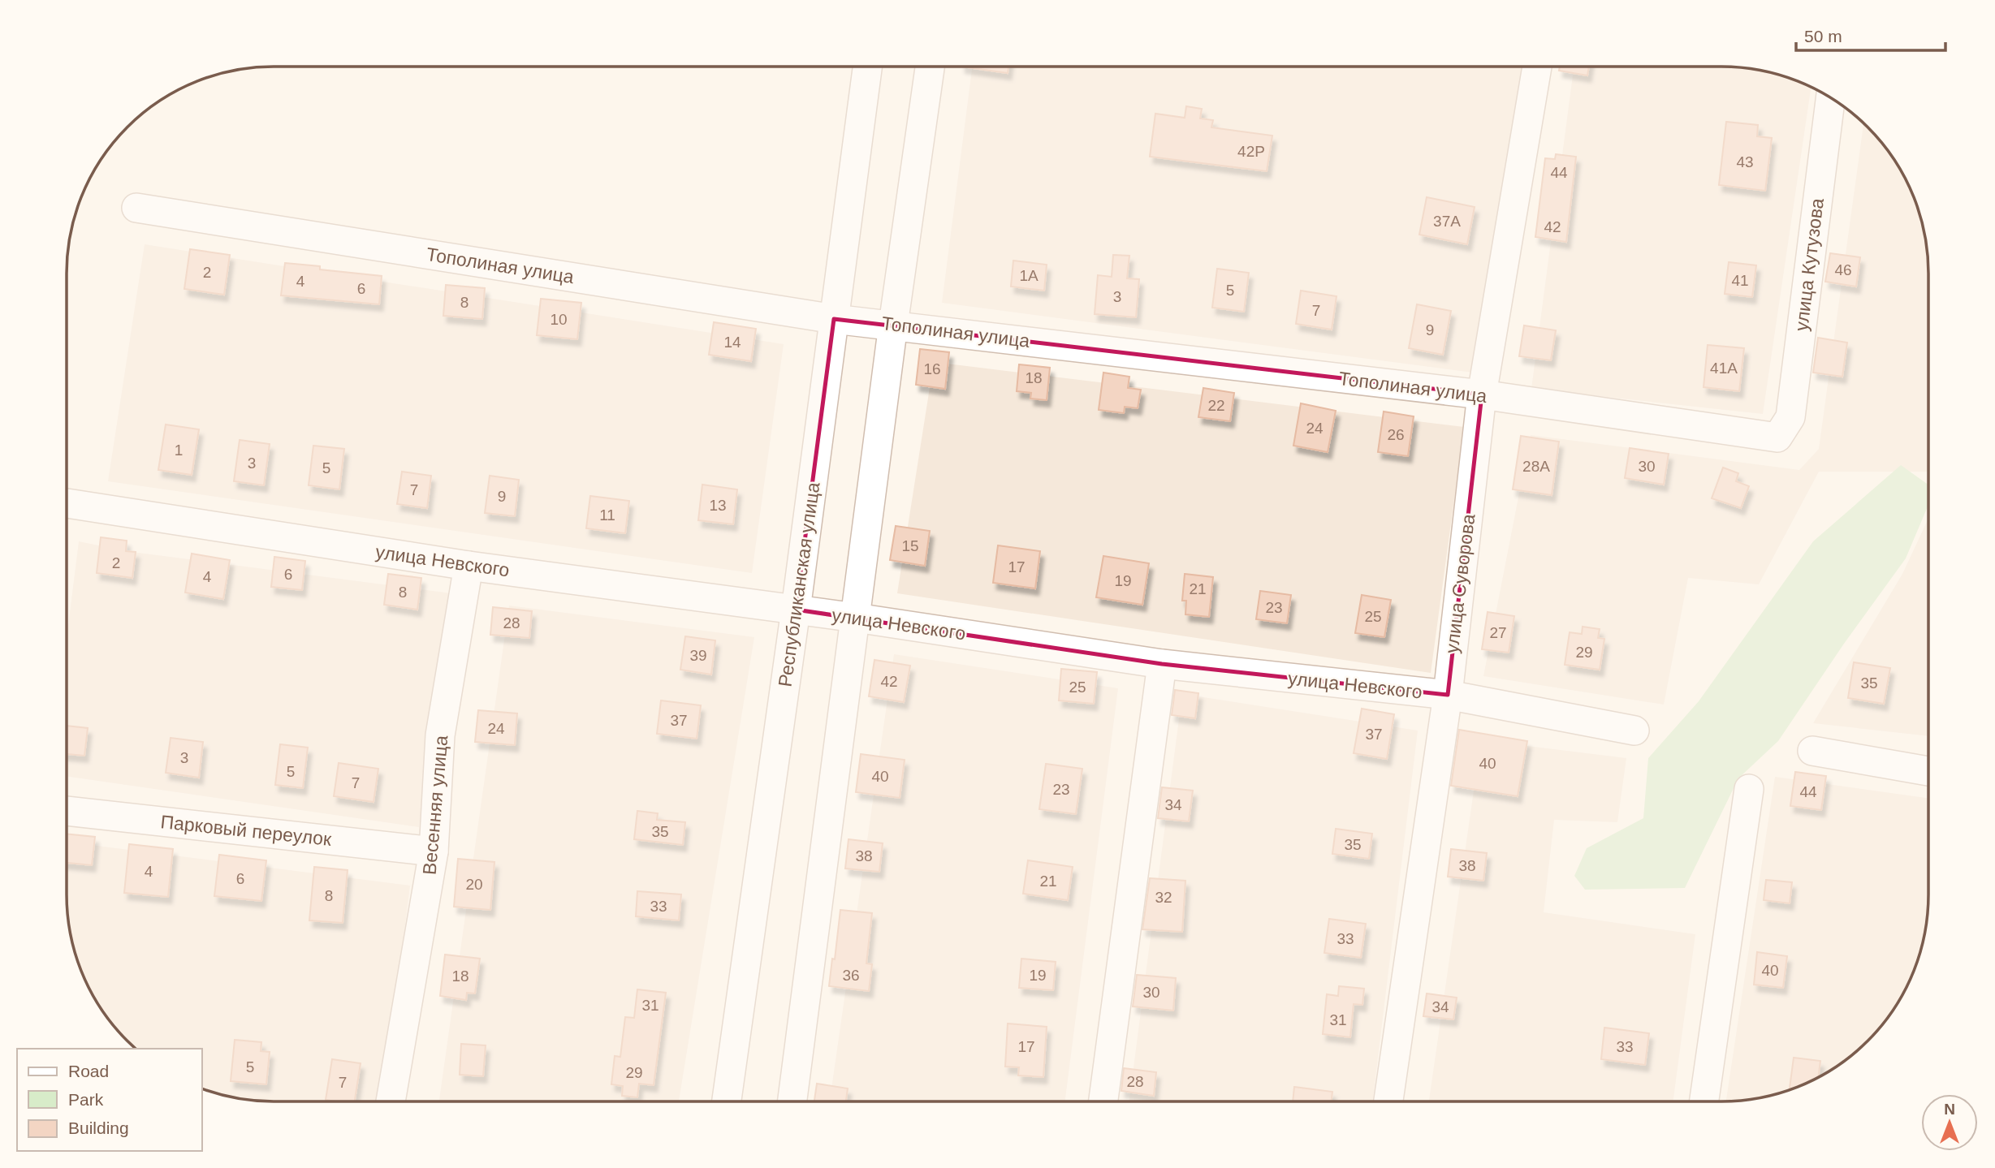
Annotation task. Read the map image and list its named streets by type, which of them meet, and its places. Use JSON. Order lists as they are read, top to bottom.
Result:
{
  "streets": {
    "street": [
      "улица Кутузова",
      "Тополиная улица",
      "улица Невского",
      "улица Суворова",
      "Республиканская улица",
      "Весенняя улица",
      "Парковый переулок"
    ]
  },
  "crossings": [
    ["улица Кутузова", "Тополиная улица"],
    ["Тополиная улица", "улица Суворова"],
    ["Тополиная улица", "Республиканская улица"],
    ["улица Невского", "улица Суворова"],
    ["улица Невского", "Республиканская улица"],
    ["улица Невского", "Весенняя улица"],
    ["Весенняя улица", "Парковый переулок"]
  ],
  "house_numbers": [
    "42Р",
    "43",
    "44",
    "37А",
    "42",
    "46",
    "2",
    "1А",
    "41",
    "4",
    "6",
    "5",
    "3",
    "8",
    "7",
    "10",
    "9",
    "14",
    "41А",
    "16",
    "18",
    "22",
    "24",
    "26",
    "1",
    "3",
    "28А",
    "30",
    "5",
    "7",
    "9",
    "13",
    "11",
    "15",
    "2",
    "17",
    "6",
    "4",
    "19",
    "21",
    "8",
    "23",
    "25",
    "28",
    "27",
    "29",
    "39",
    "42",
    "35",
    "25",
    "37",
    "24",
    "37",
    "3",
    "40",
    "5",
    "40",
    "7",
    "23",
    "44",
    "34",
    "35",
    "35",
    "38",
    "38",
    "4",
    "6",
    "21",
    "20",
    "8",
    "32",
    "33",
    "33",
    "40",
    "36",
    "19",
    "18",
    "30",
    "31",
    "34",
    "31",
    "17",
    "33",
    "5",
    "29",
    "28",
    "7"
  ],
  "legend": ["Road", "Park", "Building"],
  "scale_bar": "50 m",
  "north": "top"
}
